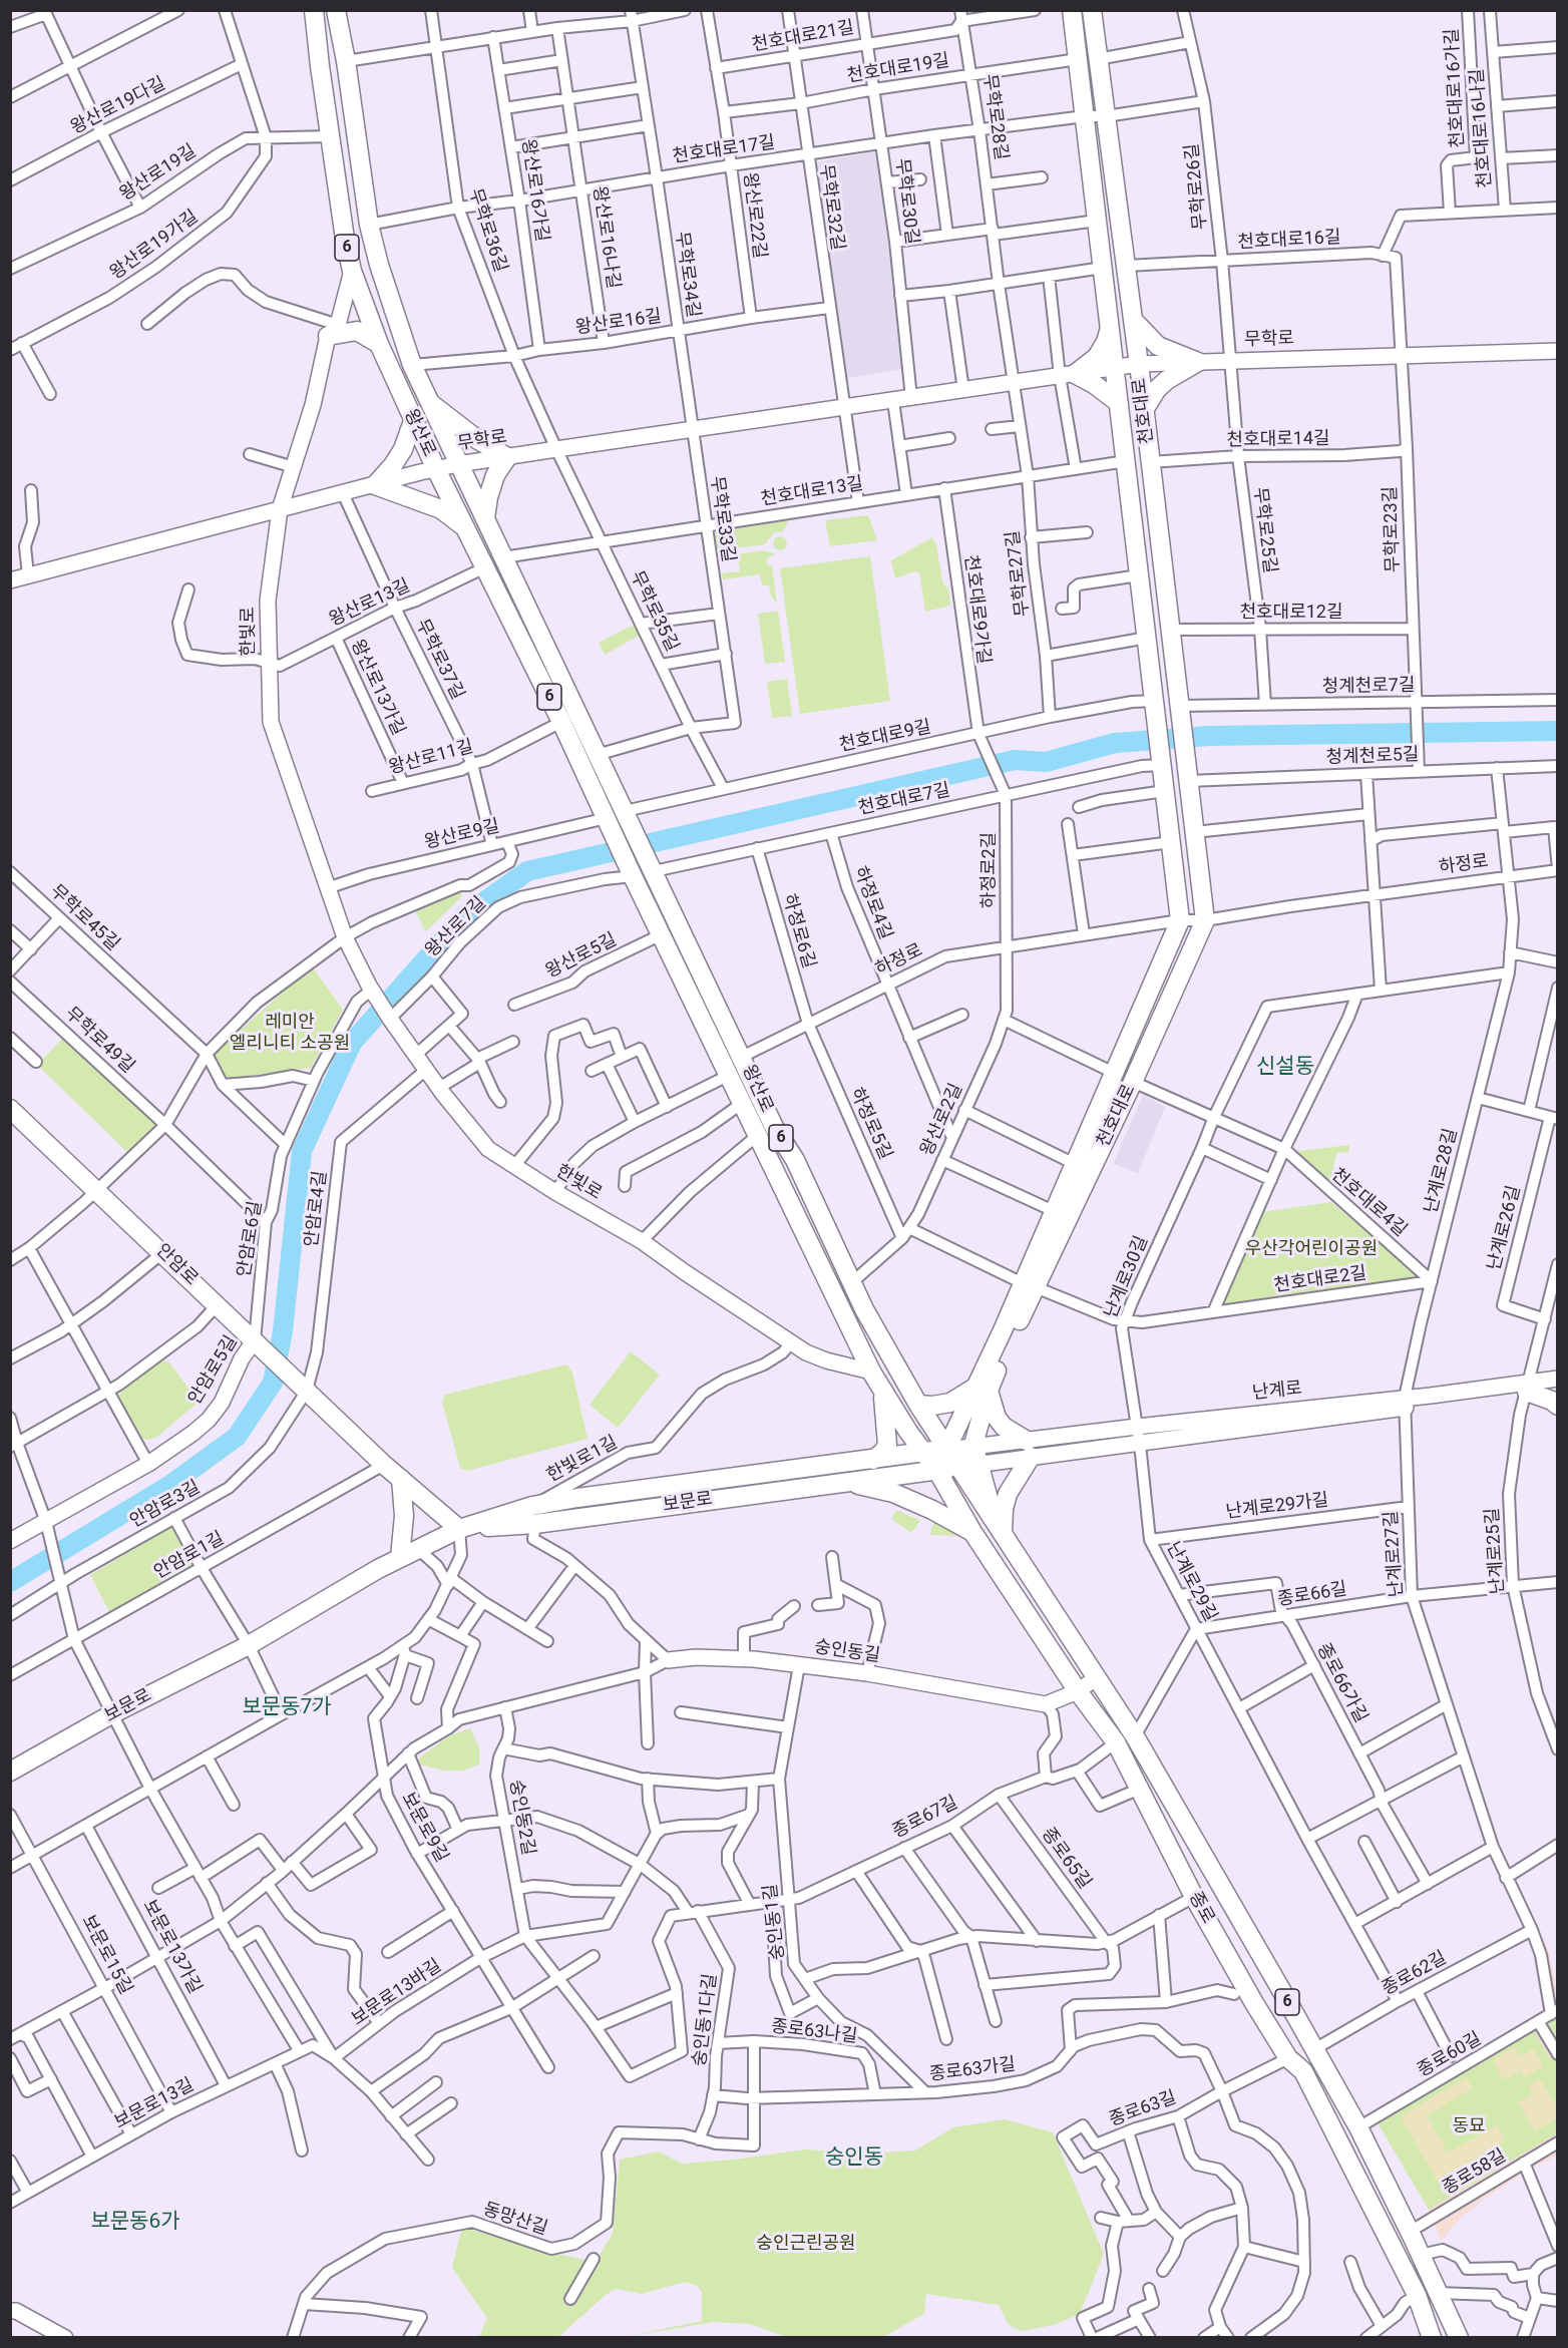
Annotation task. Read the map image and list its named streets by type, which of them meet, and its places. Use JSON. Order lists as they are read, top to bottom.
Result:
{
  "streets": {
    "main road": [
      "6",
      "무학로",
      "천호대로",
      "왕산로",
      "한빛로",
      "안암로",
      "안암로5길",
      "난계로",
      "보문로",
      "숭인동길",
      "종로"
    ],
    "street": [
      "천호대로21길",
      "천호대로19길",
      "천호대로16가길",
      "왕산로19다길",
      "무학로28길",
      "천호대로16나길",
      "천호대로17길",
      "왕산로19길",
      "무학로26길",
      "왕산로16가길",
      "무학로30길",
      "무학로32길",
      "왕산로22길",
      "무학로36길",
      "왕산로16나길",
      "천호대로16길",
      "왕산로19가길",
      "무학로34길",
      "왕산로16길",
      "천호대로14길",
      "천호대로13길",
      "무학로33길",
      "무학로23길",
      "무학로25길",
      "무학로27길",
      "왕산로13길",
      "천호대로9가길",
      "무학로35길",
      "천호대로12길",
      "무학로37길",
      "청계천로7길",
      "왕산로13가길",
      "천호대로9길",
      "청계천로5길",
      "왕산로11길",
      "천호대로7길",
      "왕산로9길",
      "하정로",
      "하정로2길",
      "하정로4길",
      "무학로45길",
      "왕산로7길",
      "하정로6길",
      "왕산로5길",
      "무학로49길",
      "왕산로2길",
      "하정로5길",
      "난계로28길",
      "천호대로4길",
      "안암로4길",
      "난계로26길",
      "안암로6길",
      "난계로30길",
      "천호대로2길",
      "한빛로1길",
      "안암로3길",
      "난계로29가길",
      "난계로25길",
      "난계로27길",
      "안암로1길",
      "난계로29길",
      "종로66길",
      "종로66가길",
      "숭인동2길",
      "종로67길",
      "보문로9길",
      "종로65길",
      "숭인동1길",
      "보문로13가길",
      "보문로15길",
      "종로62길",
      "보문로13바길",
      "숭인동1다길",
      "종로63나길",
      "종로60길",
      "종로63가길",
      "보문로13길",
      "종로63길",
      "종로58길",
      "동망산길"
    ]
  },
  "crossings": [
    ["천호대로21길", "무학로28길"],
    ["천호대로21길", "무학로30길"],
    ["천호대로21길", "무학로32길"],
    ["천호대로21길", "왕산로22길"],
    ["천호대로19길", "무학로28길"],
    ["천호대로19길", "무학로30길"],
    ["천호대로19길", "무학로32길"],
    ["천호대로19길", "왕산로22길"],
    ["천호대로19길", "천호대로"],
    ["무학로28길", "천호대로17길"],
    ["무학로28길", "무학로"],
    ["무학로28길", "무학로27길"],
    ["천호대로17길", "왕산로16가길"],
    ["천호대로17길", "무학로30길"],
    ["천호대로17길", "무학로32길"],
    ["천호대로17길", "왕산로22길"],
    ["천호대로17길", "무학로36길"],
    ["천호대로17길", "왕산로16나길"],
    ["천호대로17길", "무학로34길"],
    ["천호대로17길", "천호대로"],
    ["천호대로17길", "왕산로"],
    ["왕산로19길", "왕산로19가길"],
    ["왕산로19길", "왕산로"],
    ["무학로26길", "천호대로16길"],
    ["무학로26길", "무학로"],
    ["무학로26길", "무학로25길"],
    ["왕산로16가길", "왕산로16길"],
    ["무학로30길", "무학로"],
    ["무학로32길", "왕산로16길"],
    ["무학로32길", "무학로"],
    ["왕산로22길", "왕산로16길"],
    ["무학로36길", "왕산로16길"],
    ["무학로36길", "무학로"],
    ["무학로36길", "무학로35길"],
    ["왕산로16나길", "왕산로16길"],
    ["천호대로16길", "무학로"],
    ["천호대로16길", "천호대로"],
    ["천호대로16길", "무학로23길"],
    ["6", "왕산로"],
    ["6", "천호대로9길"],
    ["6", "천호대로7길"],
    ["6", "왕산로9길"],
    ["6", "왕산로7길"],
    ["무학로34길", "왕산로16길"],
    ["무학로34길", "무학로"],
    ["무학로34길", "무학로33길"],
    ["왕산로16길", "왕산로"],
    ["무학로", "천호대로"],
    ["무학로", "왕산로"],
    ["무학로", "무학로33길"],
    ["무학로", "무학로23길"],
    ["무학로", "무학로25길"],
    ["무학로", "무학로27길"],
    ["무학로", "무학로35길"],
    ["무학로", "한빛로"],
    ["무학로", "무학로37길"],
    ["천호대로", "천호대로14길"],
    ["천호대로", "천호대로13길"],
    ["천호대로", "천호대로12길"],
    ["천호대로", "청계천로7길"],
    ["천호대로", "천호대로9길"],
    ["천호대로", "청계천로5길"],
    ["천호대로", "천호대로7길"],
    ["천호대로", "하정로"],
    ["천호대로", "왕산로2길"],
    ["천호대로", "천호대로4길"],
    ["천호대로", "천호대로2길"],
    ["왕산로", "천호대로13길"],
    ["왕산로", "왕산로13길"],
    ["왕산로", "한빛로"],
    ["왕산로", "천호대로9길"],
    ["왕산로", "왕산로11길"],
    ["왕산로", "천호대로7길"],
    ["왕산로", "왕산로9길"],
    ["왕산로", "하정로"],
    ["왕산로", "왕산로7길"],
    ["왕산로", "왕산로5길"],
    ["왕산로", "왕산로2길"],
    ["왕산로", "난계로"],
    ["왕산로", "보문로"],
    ["왕산로", "종로"],
    ["천호대로14길", "무학로23길"],
    ["천호대로14길", "무학로25길"],
    ["천호대로13길", "무학로33길"],
    ["천호대로13길", "무학로27길"],
    ["천호대로13길", "천호대로9가길"],
    ["천호대로13길", "무학로35길"],
    ["무학로33길", "무학로35길"],
    ["무학로23길", "천호대로12길"],
    ["무학로23길", "청계천로7길"],
    ["무학로23길", "청계천로5길"],
    ["무학로25길", "천호대로12길"],
    ["무학로25길", "청계천로7길"],
    ["무학로27길", "천호대로9길"],
    ["왕산로13길", "한빛로"],
    ["왕산로13길", "무학로37길"],
    ["왕산로13길", "왕산로13가길"],
    ["천호대로9가길", "천호대로9길"],
    ["천호대로9가길", "천호대로7길"],
    ["천호대로9가길", "하정로2길"],
    ["무학로35길", "천호대로9길"],
    ["한빛로", "왕산로9길"],
    ["한빛로", "왕산로7길"],
    ["한빛로", "안암로4길"],
    ["한빛로", "안암로6길"],
    ["한빛로", "한빛로1길"],
    ["무학로37길", "왕산로11길"],
    ["무학로37길", "왕산로9길"],
    ["왕산로13가길", "왕산로11길"],
    ["청계천로5길", "난계로28길"],
    ["천호대로7길", "하정로2길"],
    ["천호대로7길", "하정로4길"],
    ["천호대로7길", "하정로6길"],
    ["하정로", "하정로2길"],
    ["하정로", "하정로4길"],
    ["하정로", "하정로6길"],
    ["하정로", "왕산로2길"],
    ["하정로", "하정로5길"],
    ["하정로", "난계로28길"],
    ["하정로2길", "왕산로2길"],
    ["하정로4길", "왕산로2길"],
    ["하정로6길", "하정로5길"],
    ["무학로49길", "안암로6길"],
    ["왕산로2길", "하정로5길"],
    ["난계로28길", "천호대로4길"],
    ["난계로28길", "난계로30길"],
    ["난계로28길", "천호대로2길"],
    ["난계로28길", "난계로"],
    ["난계로28길", "난계로27길"],
    ["천호대로4길", "난계로30길"],
    ["천호대로4길", "천호대로2길"],
    ["안암로4길", "안암로"],
    ["안암로4길", "안암로3길"],
    ["안암로6길", "안암로"],
    ["안암로6길", "안암로5길"],
    ["안암로", "안암로5길"],
    ["안암로", "안암로3길"],
    ["난계로30길", "천호대로2길"],
    ["난계로30길", "난계로"],
    ["난계로30길", "난계로29길"],
    ["난계로", "보문로"],
    ["난계로", "난계로25길"],
    ["난계로", "난계로27길"],
    ["난계로", "난계로29길"],
    ["난계로", "종로"],
    ["한빛로1길", "보문로"],
    ["보문로", "종로"],
    ["난계로29가길", "난계로27길"],
    ["난계로29가길", "난계로29길"],
    ["난계로25길", "종로66길"],
    ["난계로27길", "종로66길"],
    ["난계로27길", "종로62길"],
    ["난계로27길", "종로60길"],
    ["난계로29길", "종로66길"],
    ["난계로29길", "종로66가길"],
    ["난계로29길", "종로62길"],
    ["종로66길", "종로66가길"],
    ["숭인동길", "숭인동2길"],
    ["숭인동길", "보문로9길"],
    ["숭인동길", "숭인동1길"],
    ["숭인동길", "보문로13가길"],
    ["숭인동길", "보문로15길"],
    ["숭인동2길", "종로67길"],
    ["숭인동2길", "숭인동1다길"],
    ["종로67길", "종로65길"],
    ["종로67길", "종로"],
    ["종로67길", "숭인동1길"],
    ["종로67길", "숭인동1다길"],
    ["보문로9길", "보문로13바길"],
    ["보문로9길", "숭인동1다길"],
    ["종로", "종로62길"],
    ["종로", "종로60길"],
    ["종로", "종로63길"],
    ["종로", "종로58길"],
    ["숭인동1길", "종로63가길"],
    ["보문로13가길", "보문로13길"],
    ["보문로15길", "보문로13길"],
    ["숭인동1다길", "종로63나길"],
    ["숭인동1다길", "종로63가길"],
    ["숭인동1다길", "동망산길"],
    ["종로63나길", "종로63가길"],
    ["종로63가길", "종로63길"]
  ],
  "districts": [
    "신설동",
    "보문동7가",
    "숭인동",
    "보문동6가"
  ],
  "parks": [
    "레미안 엘리니티 소공원",
    "우산각어린이공원",
    "동묘",
    "숭인근린공원"
  ]
}
